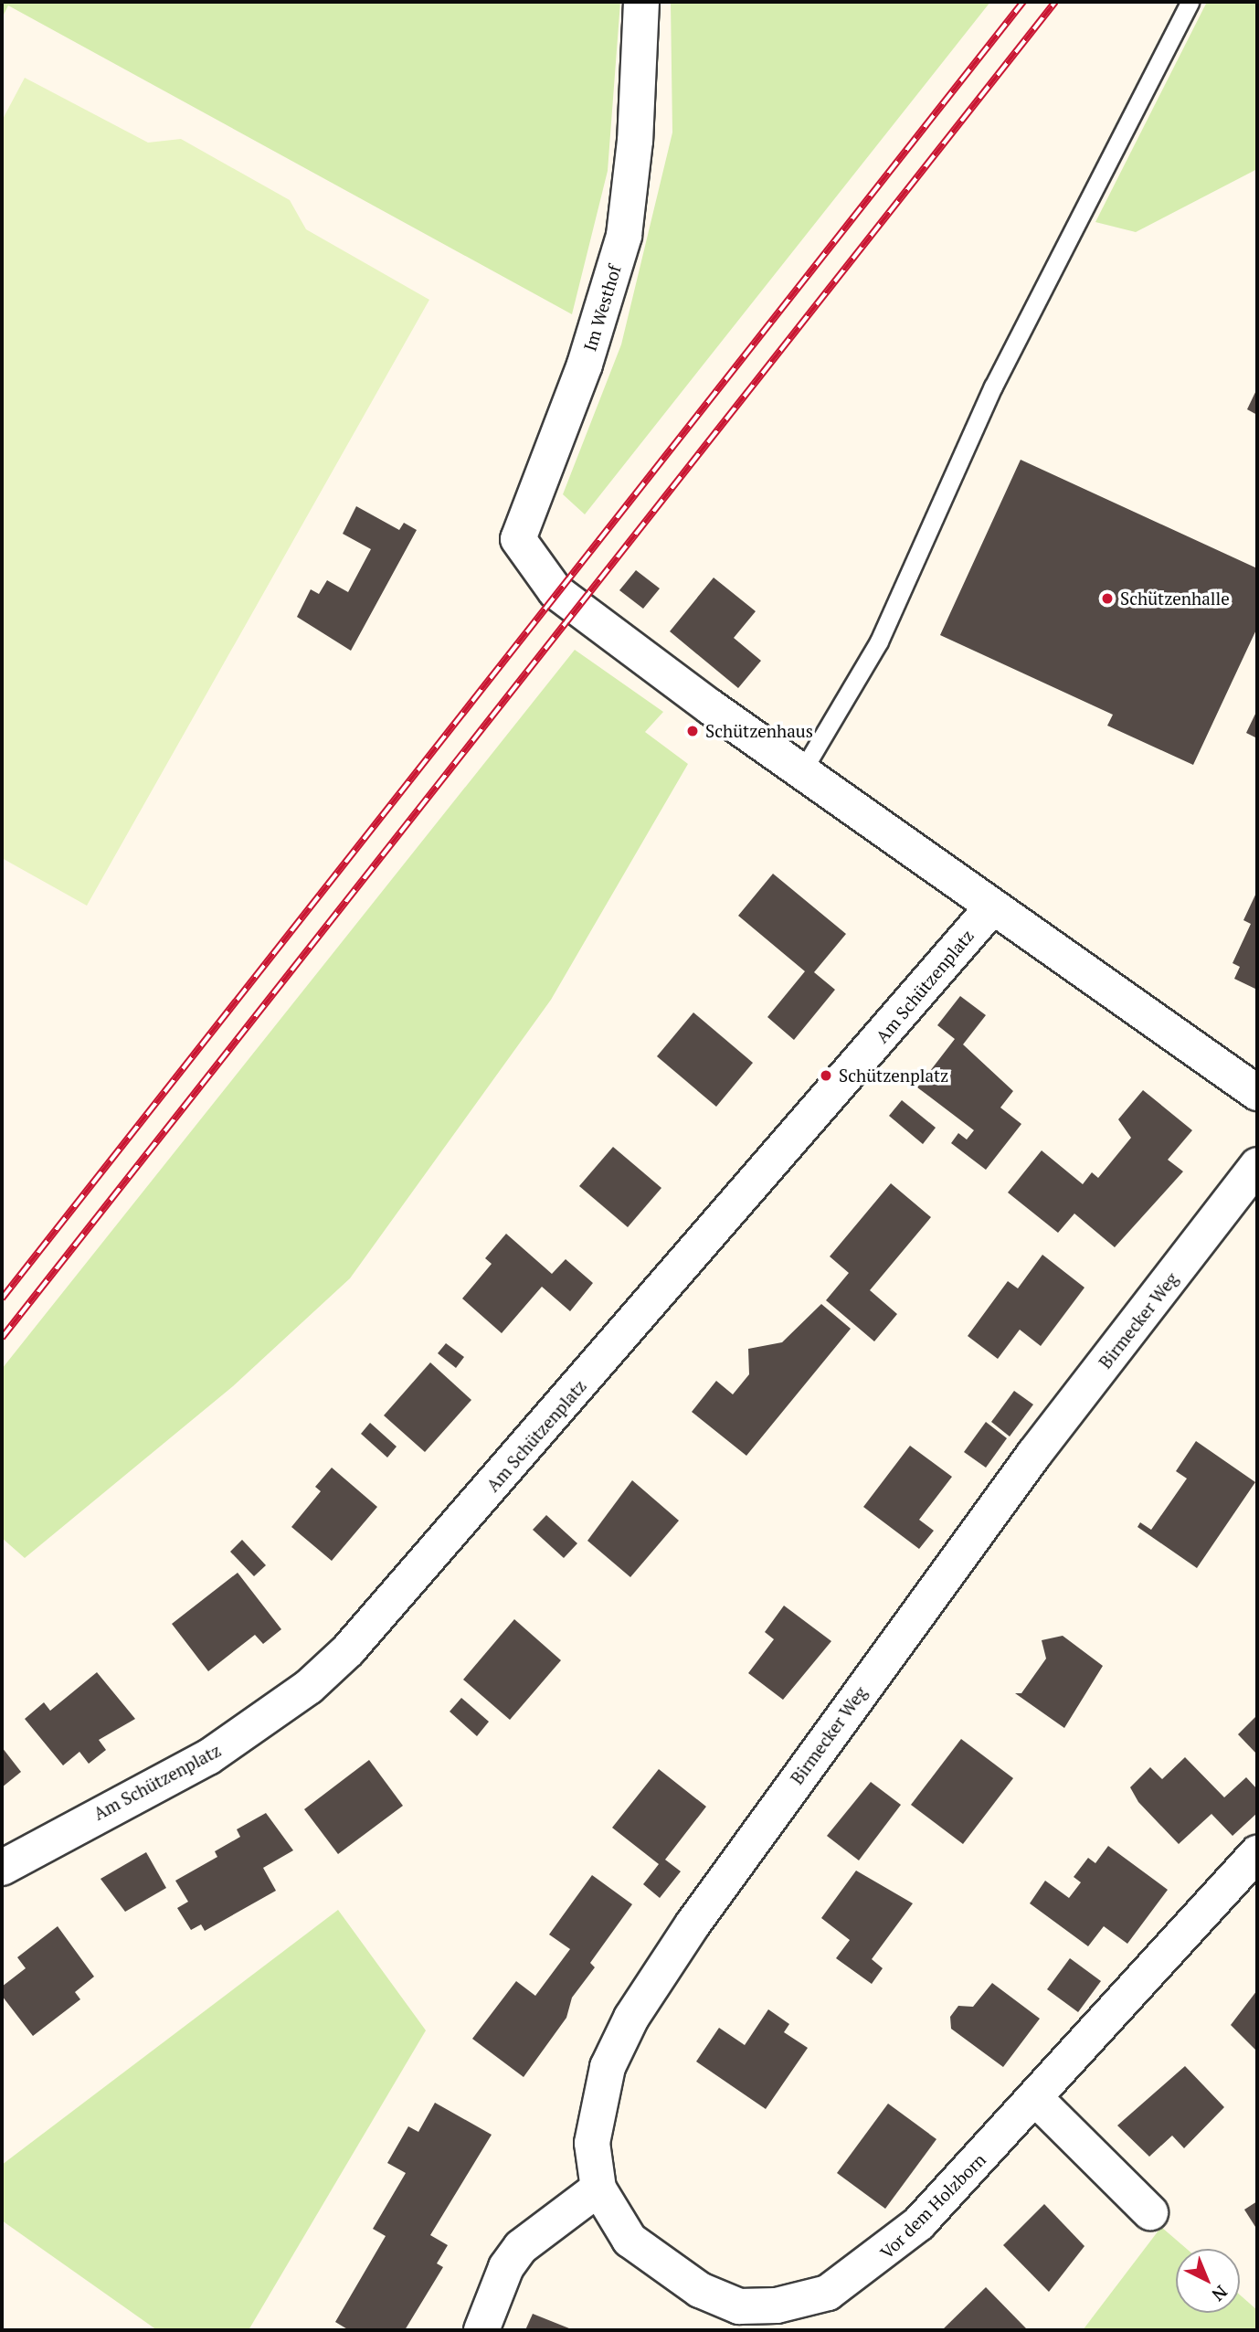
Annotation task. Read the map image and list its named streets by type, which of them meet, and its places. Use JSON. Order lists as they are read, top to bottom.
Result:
{
  "streets": {
    "street": [
      "Im Westhof",
      "Am Schützenplatz",
      "Birmecker Weg",
      "Vor dem Holzborn"
    ]
  },
  "crossings": [
    ["Birmecker Weg", "Vor dem Holzborn"]
  ],
  "places": ["Schützenhalle", "Schützenhaus", "Schützenplatz"],
  "north": "bottom right"
}
